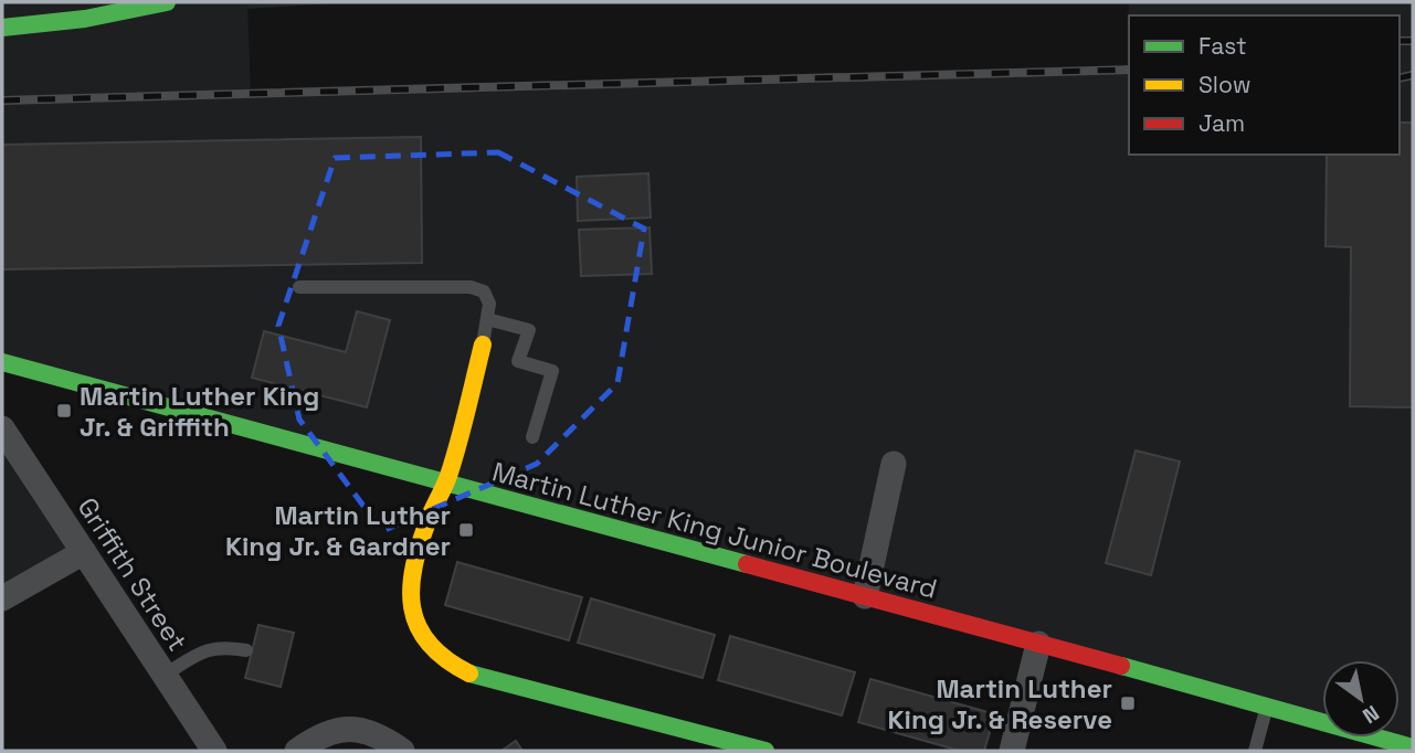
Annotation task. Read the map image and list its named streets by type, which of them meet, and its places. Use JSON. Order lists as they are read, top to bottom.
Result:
{
  "streets": {
    "main road": ["Martin Luther King Junior Boulevard"],
    "street": ["Griffith Street"]
  },
  "places": {
    "transit": ["Martin Luther King Jr. & Griffith", "Martin Luther King Jr. & Gardner", "Martin Luther King Jr. & Reserve"]
  },
  "legend": ["Fast", "Slow", "Jam"],
  "north": "bottom right"
}
